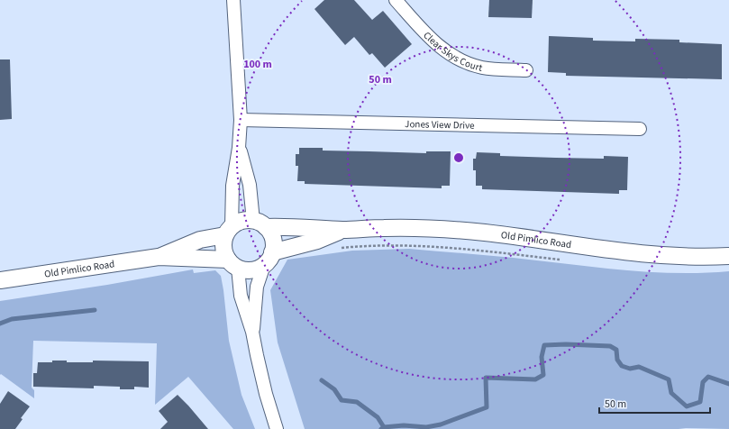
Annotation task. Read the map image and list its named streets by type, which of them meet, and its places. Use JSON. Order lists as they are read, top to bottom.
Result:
{
  "streets": {
    "street": ["Clear Skys Court", "Jones View Drive", "Old Pimlico Road"]
  },
  "scale_bar": "50 m",
  "rings": ["100 m", "50 m"]
}
